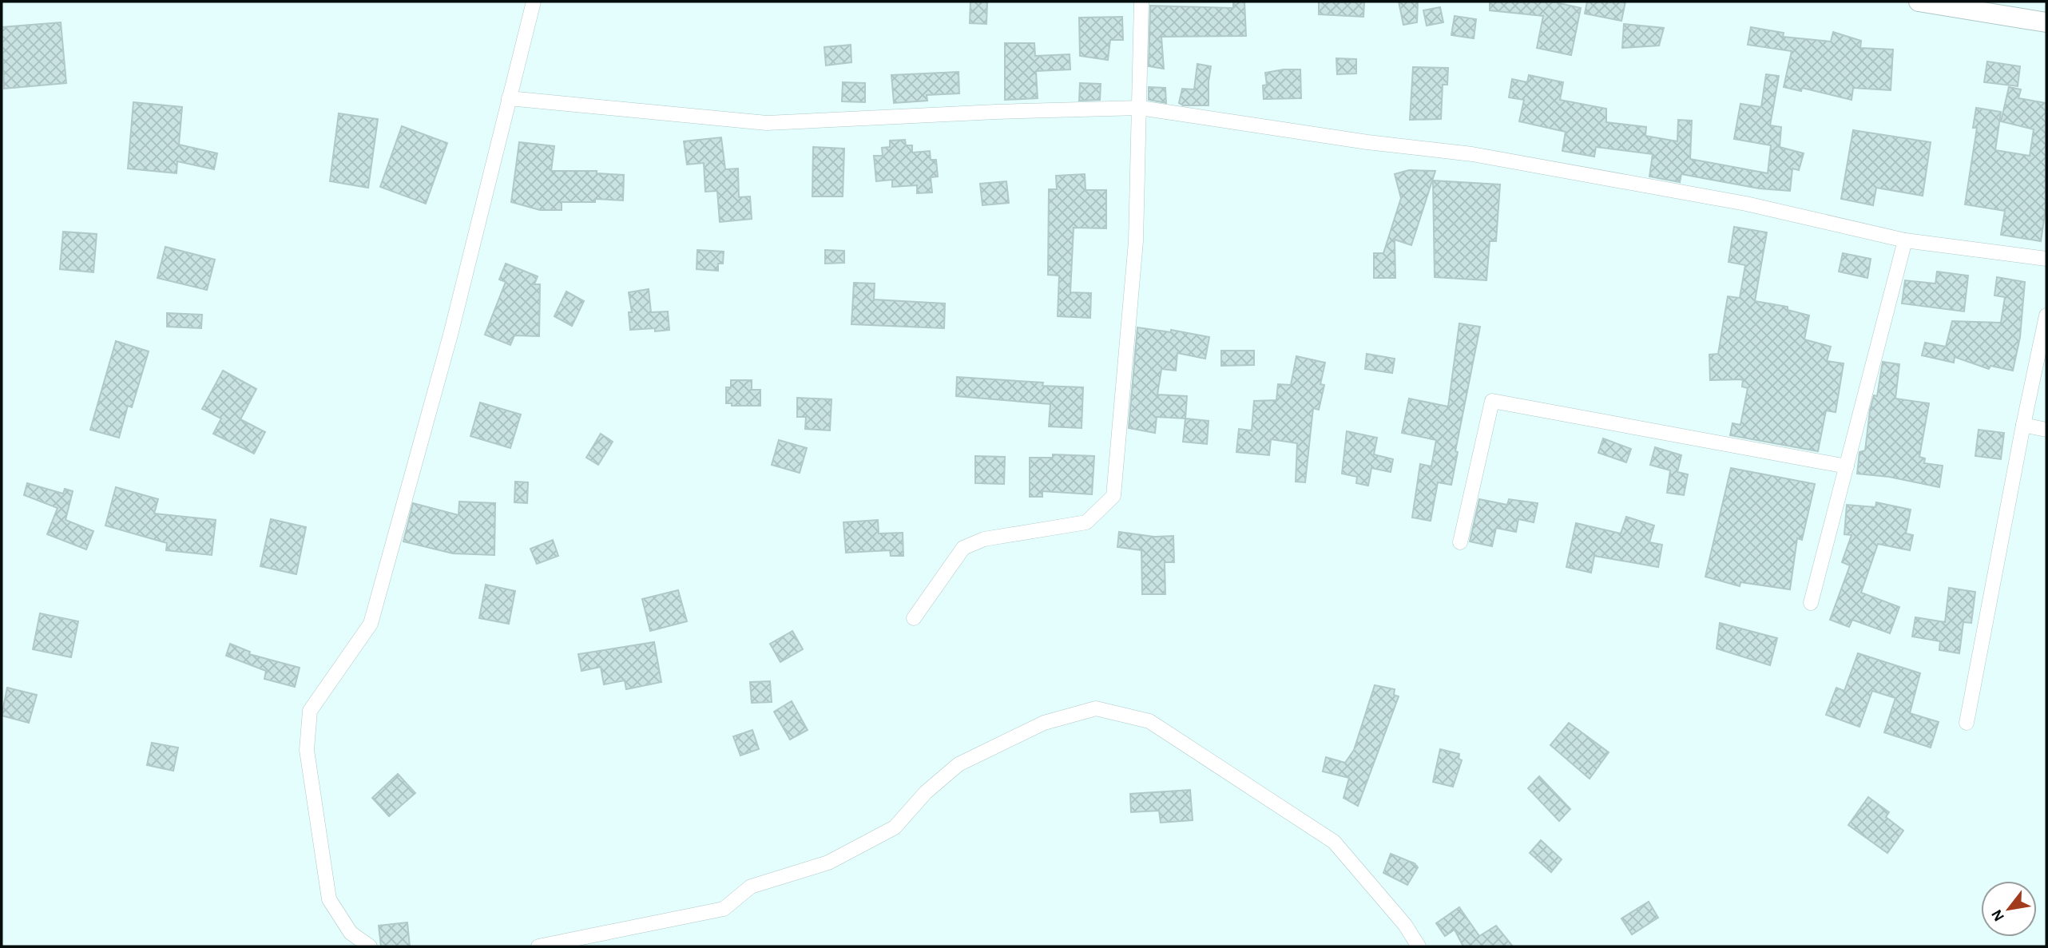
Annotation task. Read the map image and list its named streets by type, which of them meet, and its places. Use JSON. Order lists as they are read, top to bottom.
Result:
{
  "north": "bottom left"
}
